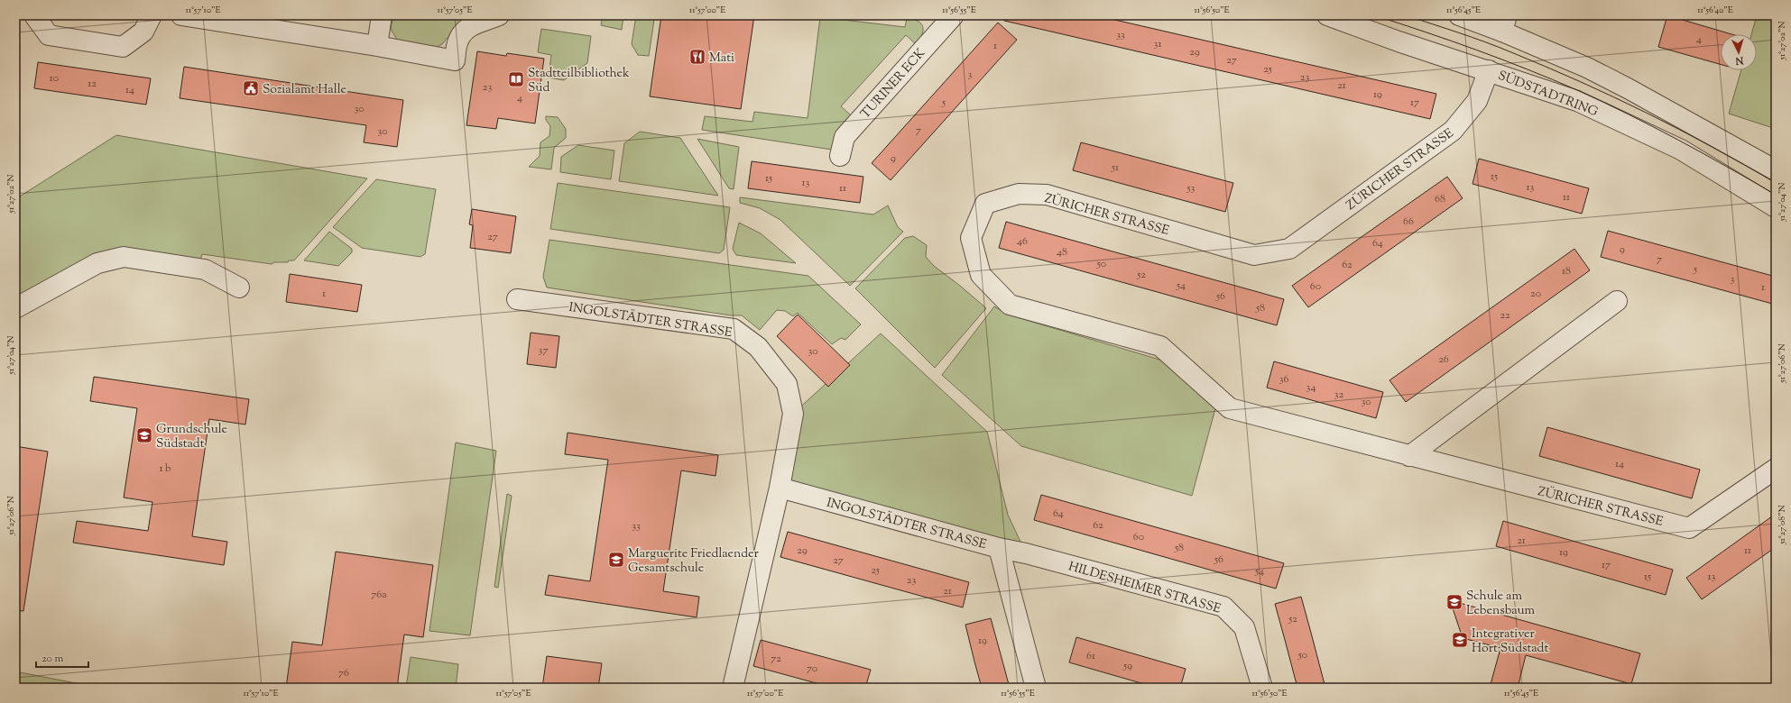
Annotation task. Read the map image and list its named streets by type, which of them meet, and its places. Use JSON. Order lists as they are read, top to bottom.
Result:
{
  "streets": {
    "street": [
      "TURINER ECK",
      "SÜDSTADTRING",
      "ZÜRICHER STRASSE",
      "INGOLSTÄDTER STRASSE",
      "HILDESHEIMER STRASSE"
    ]
  },
  "crossings": [
    ["SÜDSTADTRING", "ZÜRICHER STRASSE"],
    ["INGOLSTÄDTER STRASSE", "HILDESHEIMER STRASSE"]
  ],
  "places": {
    "restaurant": ["Mati"],
    "library": ["Stadtteilbibliothek Süd"],
    "public building": ["Sozialamt Halle"],
    "school or university": [
      "Grundschule Südstadt",
      "Marguerite Friedlaender Gesamtschule",
      "Schule am Lebensbaum",
      "Integrativer Hort Südstadt"
    ]
  },
  "house_numbers": [
    "33",
    "4",
    "31",
    "1",
    "29",
    "27",
    "25",
    "3",
    "23",
    "10",
    "12",
    "21",
    "23",
    "14",
    "19",
    "4",
    "5",
    "17",
    "30",
    "7",
    "30",
    "9",
    "51",
    "15",
    "15",
    "13",
    "13",
    "11",
    "53",
    "11",
    "68",
    "66",
    "27",
    "46",
    "64",
    "9",
    "48",
    "7",
    "50",
    "62",
    "5",
    "18",
    "52",
    "3",
    "54",
    "60",
    "1",
    "1",
    "20",
    "56",
    "58",
    "22",
    "37",
    "30",
    "26",
    "36",
    "34",
    "32",
    "30",
    "14",
    "1 b",
    "64",
    "62",
    "33",
    "60",
    "21",
    "58",
    "29",
    "11",
    "19",
    "56",
    "27",
    "17",
    "25",
    "54",
    "15",
    "13",
    "23",
    "21",
    "76a",
    "52",
    "19",
    "50",
    "61",
    "72",
    "59",
    "70",
    "76"
  ],
  "scale_bar": "20 m",
  "north": "bottom",
  "coordinates": [
    "11°57'10\"E",
    "11°57'05\"E",
    "11°57'00\"E",
    "11°56'55\"E",
    "11°56'50\"E",
    "11°56'45\"E",
    "11°56'40\"E",
    "51°27'02\"N",
    "51°27'04\"N",
    "51°27'06\"N",
    "51°27'08\"N"
  ]
}
